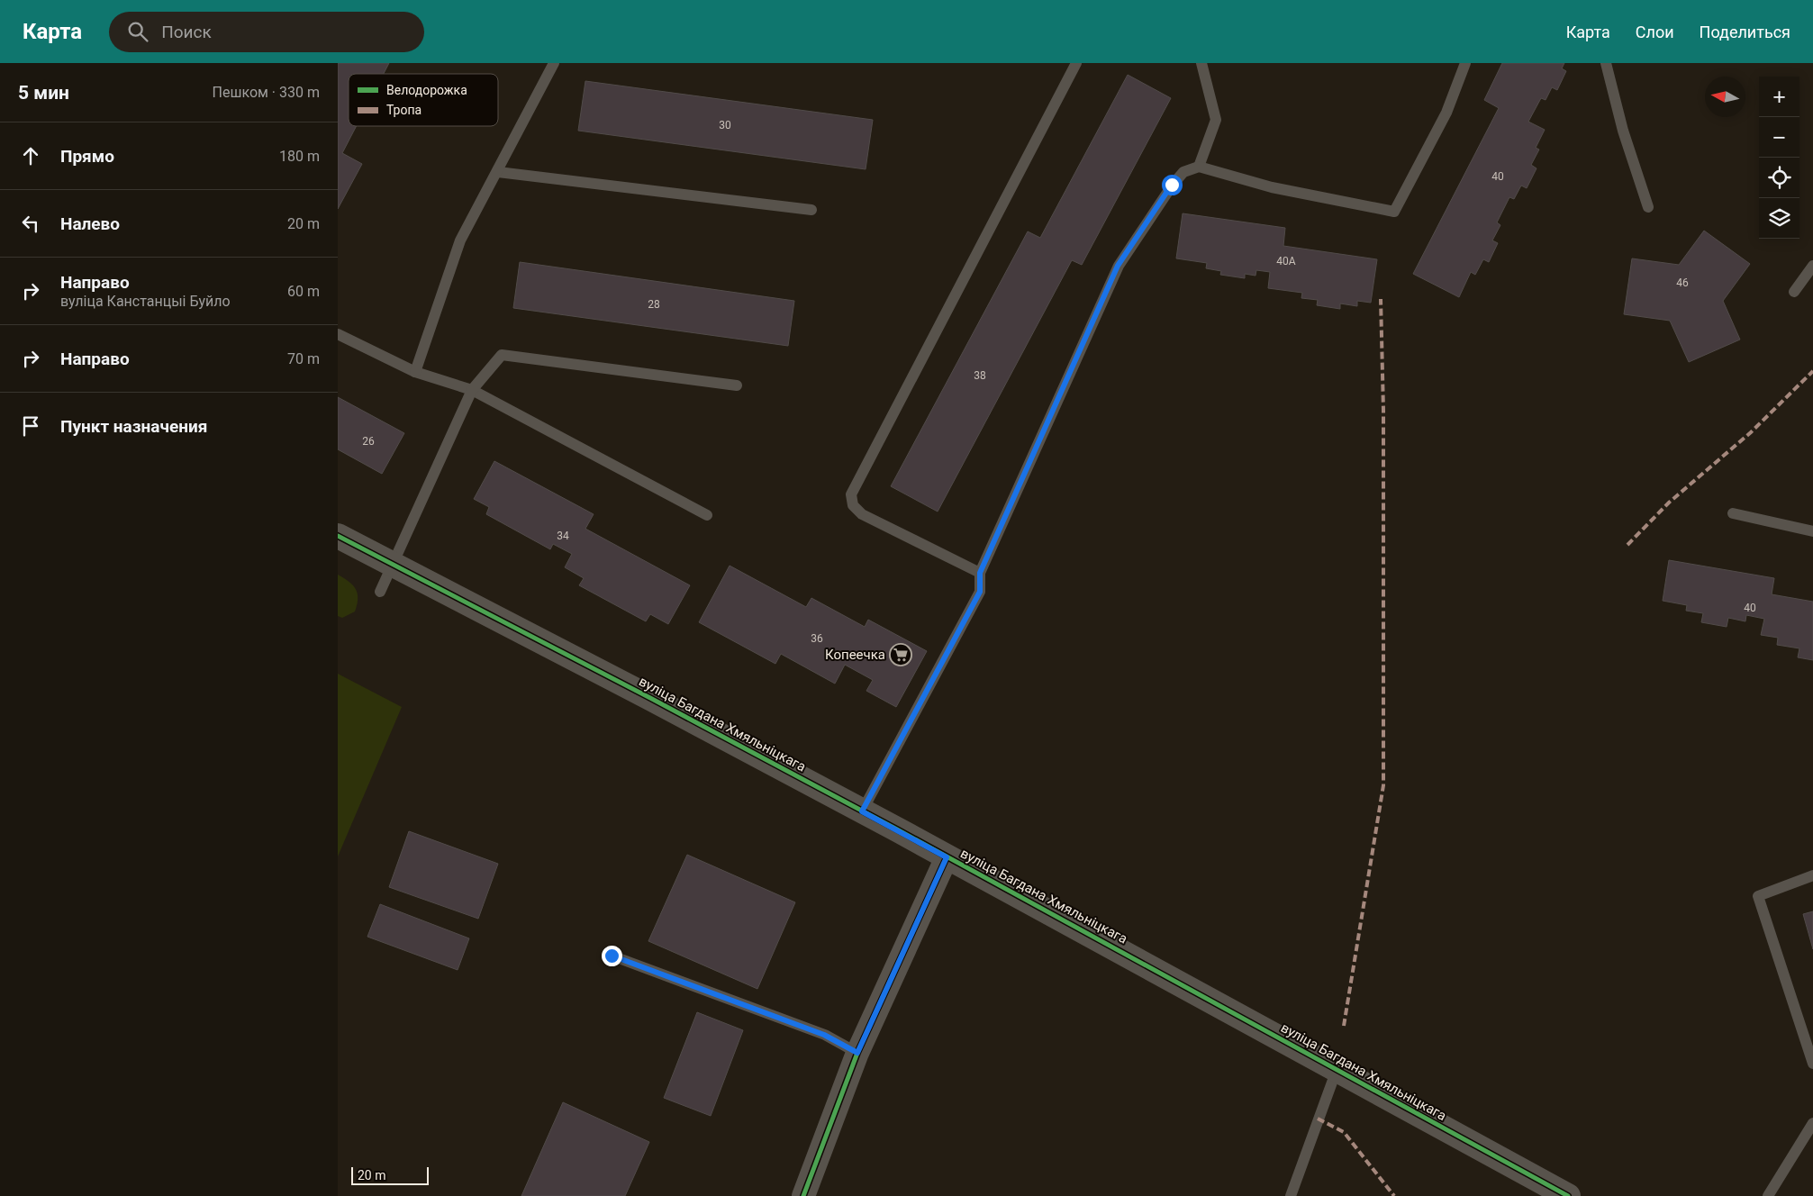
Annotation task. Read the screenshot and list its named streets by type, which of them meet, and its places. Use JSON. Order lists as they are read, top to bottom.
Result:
{
  "streets": {
    "street": ["вуліца Багдана Хмяльніцкага"]
  },
  "places": {
    "supermarket": ["Копеечка"]
  },
  "house_numbers": [
    "30",
    "40",
    "40А",
    "46",
    "28",
    "38",
    "26",
    "34",
    "40",
    "36"
  ],
  "legend": ["Велодорожка", "Тропа"],
  "scale_bar": "20 m",
  "north": "left",
  "page": {
    "header": "Карта",
    "search": "Поиск",
    "nav": ["Карта", "Слои", "Поделиться"],
    "heading": ["5 мин", "Пешком · 330 m"],
    "map_buttons": ["+", "−"],
    "list": [
      ["Прямо", "180 m"],
      ["Налево", "20 m"],
      ["Направо", "вуліца Канстанцыі Буйло", "60 m"],
      ["Направо", "70 m"],
      "Пункт назначения"
    ],
    "scale": "20 m"
  }
}
